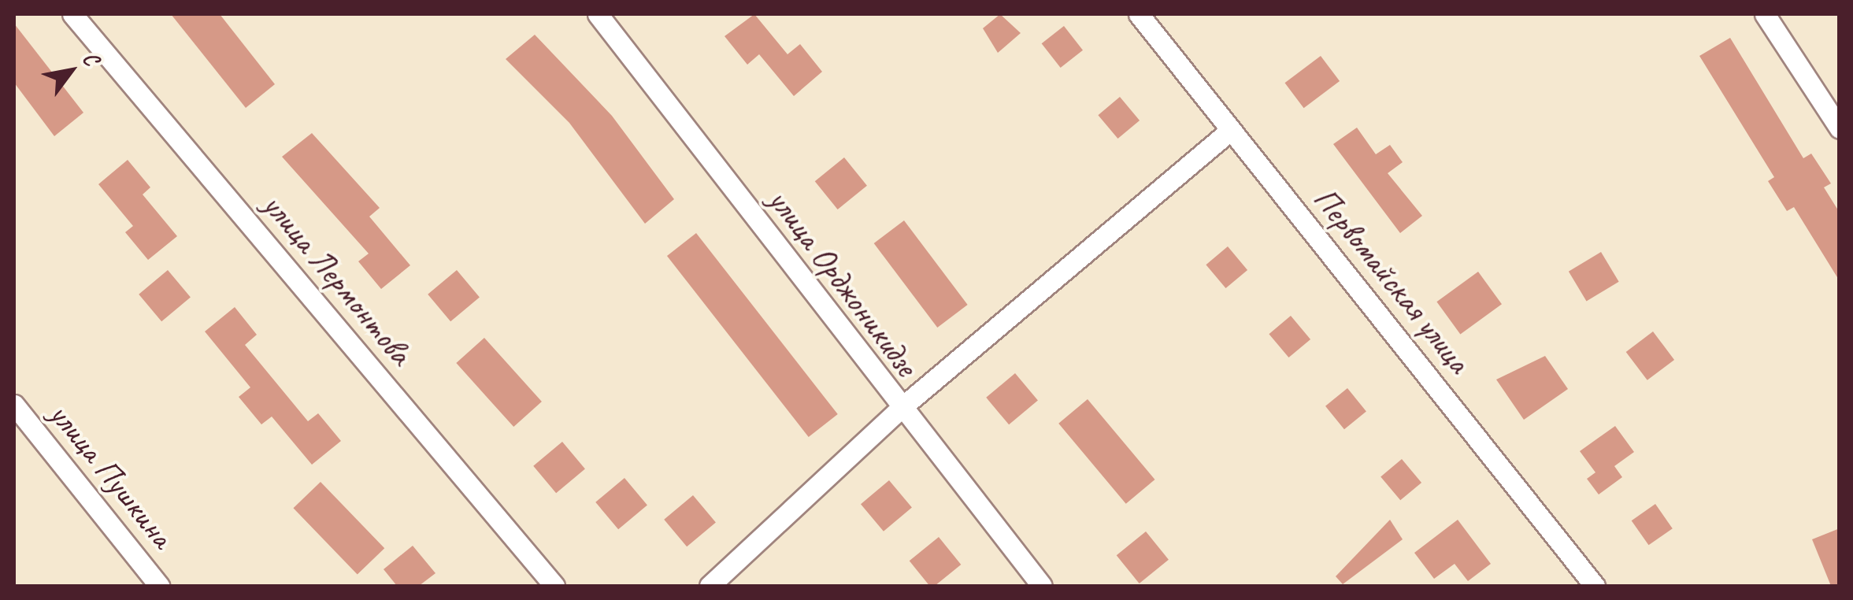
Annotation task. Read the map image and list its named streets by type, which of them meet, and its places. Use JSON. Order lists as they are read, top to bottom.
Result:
{
  "streets": {
    "street": [
      "улица Лермонтова",
      "Первомайская улица",
      "улица Орджоникидзе",
      "улица Пушкина"
    ]
  },
  "north": "top right"
}
